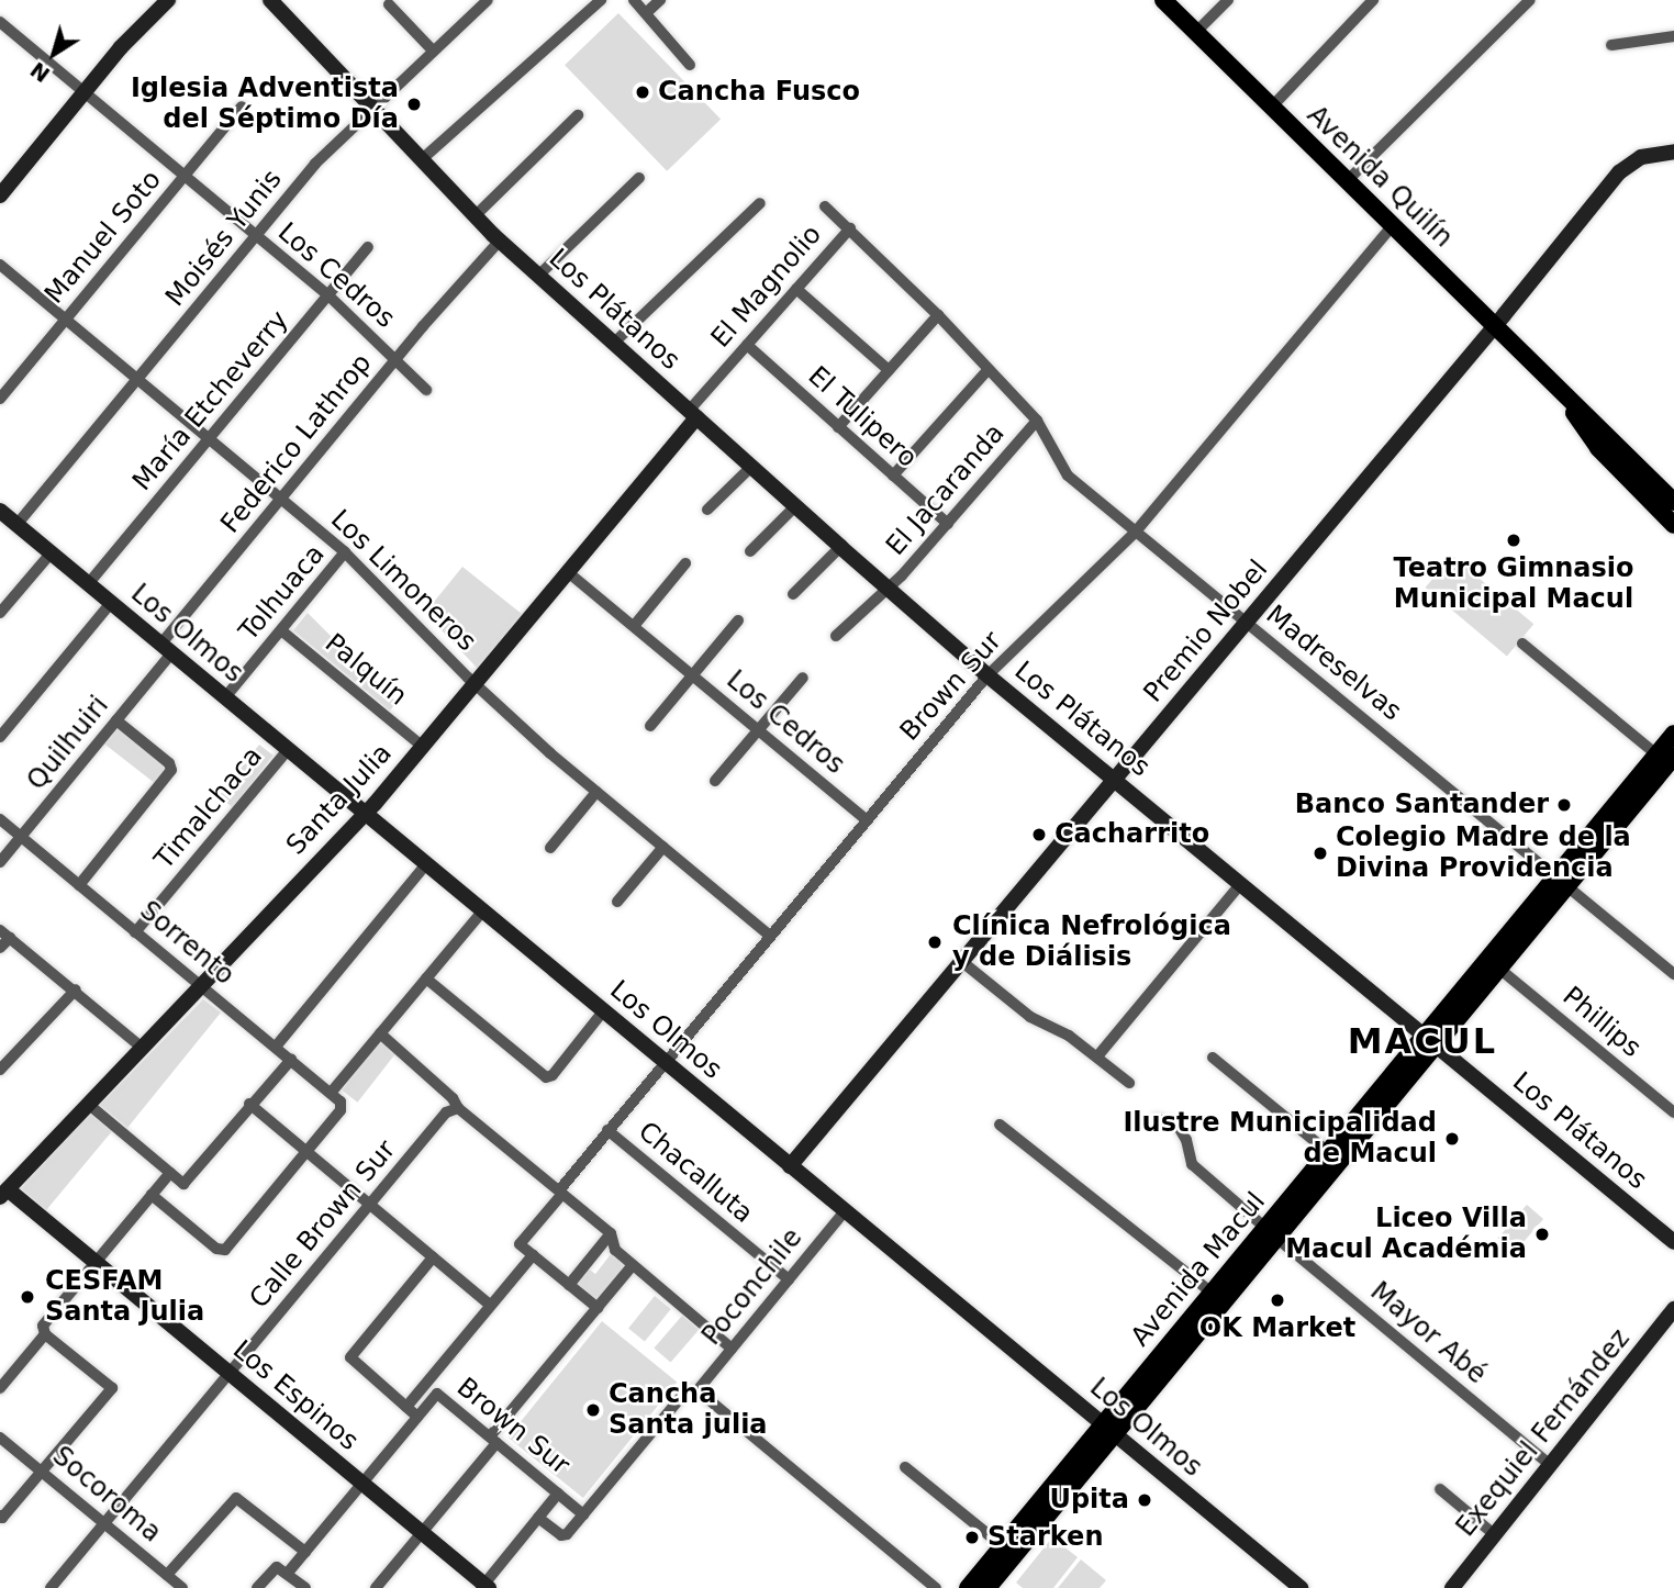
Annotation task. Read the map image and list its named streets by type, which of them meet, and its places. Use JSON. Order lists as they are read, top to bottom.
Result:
{
  "streets": {
    "main road": ["Avenida Quilín", "Avenida Macul"],
    "street": [
      "Manuel Soto",
      "Moisés Yunis",
      "Los Cedros",
      "El Magnolio",
      "Los Plátanos",
      "María Etcheverry",
      "El Tulipero",
      "Federico Lathrop",
      "El Jacaranda",
      "Los Limoneros",
      "Tolhuaca",
      "Premio Nobel",
      "Los Olmos",
      "Madreselvas",
      "Palquín",
      "Brown Sur",
      "Quilhuiri",
      "Santa Julia",
      "Timalchaca",
      "Sorrento",
      "Phillips",
      "Chacalluta",
      "Calle Brown Sur",
      "Poconchile",
      "Mayor Abé",
      "Los Espinos",
      "Exequiel Fernández",
      "Socoroma"
    ]
  },
  "crossings": [
    ["Avenida Quilín", "Premio Nobel"],
    ["Avenida Quilín", "Brown Sur"],
    ["Manuel Soto", "Los Cedros"],
    ["Manuel Soto", "Los Limoneros"],
    ["Moisés Yunis", "Los Cedros"],
    ["Moisés Yunis", "Los Plátanos"],
    ["Moisés Yunis", "Los Limoneros"],
    ["Moisés Yunis", "Los Olmos"],
    ["Los Cedros", "María Etcheverry"],
    ["Los Cedros", "Federico Lathrop"],
    ["Los Cedros", "Brown Sur"],
    ["Los Cedros", "Santa Julia"],
    ["El Magnolio", "Los Plátanos"],
    ["El Magnolio", "El Tulipero"],
    ["El Magnolio", "Madreselvas"],
    ["El Magnolio", "Santa Julia"],
    ["Los Plátanos", "Federico Lathrop"],
    ["Los Plátanos", "El Jacaranda"],
    ["Los Plátanos", "Premio Nobel"],
    ["Los Plátanos", "Brown Sur"],
    ["Los Plátanos", "Santa Julia"],
    ["Los Plátanos", "Avenida Macul"],
    ["María Etcheverry", "Los Limoneros"],
    ["María Etcheverry", "Los Olmos"],
    ["El Tulipero", "El Jacaranda"],
    ["Federico Lathrop", "Los Limoneros"],
    ["Federico Lathrop", "Los Olmos"],
    ["Federico Lathrop", "Quilhuiri"],
    ["El Jacaranda", "Madreselvas"],
    ["Los Limoneros", "Tolhuaca"],
    ["Los Limoneros", "Brown Sur"],
    ["Los Limoneros", "Santa Julia"],
    ["Tolhuaca", "Los Olmos"],
    ["Tolhuaca", "Palquín"],
    ["Premio Nobel", "Los Olmos"],
    ["Premio Nobel", "Madreselvas"],
    ["Los Olmos", "Brown Sur"],
    ["Los Olmos", "Quilhuiri"],
    ["Los Olmos", "Santa Julia"],
    ["Los Olmos", "Timalchaca"],
    ["Los Olmos", "Avenida Macul"],
    ["Los Olmos", "Poconchile"],
    ["Madreselvas", "Brown Sur"],
    ["Madreselvas", "Avenida Macul"],
    ["Palquín", "Santa Julia"],
    ["Brown Sur", "Chacalluta"],
    ["Brown Sur", "Poconchile"],
    ["Brown Sur", "Los Espinos"],
    ["Quilhuiri", "Sorrento"],
    ["Santa Julia", "Sorrento"],
    ["Santa Julia", "Los Espinos"],
    ["Timalchaca", "Sorrento"],
    ["Phillips", "Avenida Macul"],
    ["Chacalluta", "Poconchile"],
    ["Calle Brown Sur", "Los Espinos"],
    ["Calle Brown Sur", "Socoroma"],
    ["Avenida Macul", "Mayor Abé"],
    ["Mayor Abé", "Exequiel Fernández"]
  ],
  "districts": ["MACUL"],
  "places": [
    "Cancha Fusco",
    "Iglesia Adventista del Séptimo Día",
    "Teatro Gimnasio Municipal Macul",
    "Banco Santander",
    "Cacharrito",
    "Colegio Madre de la Divina Providencia",
    "Clínica Nefrológica y de Diálisis",
    "Ilustre Municipalidad de Macul",
    "Liceo Villa Macul Académia",
    "CESFAM Santa Julia",
    "OK Market",
    "Cancha Santa julia",
    "Upita",
    "Starken"
  ],
  "north": "bottom left"
}
